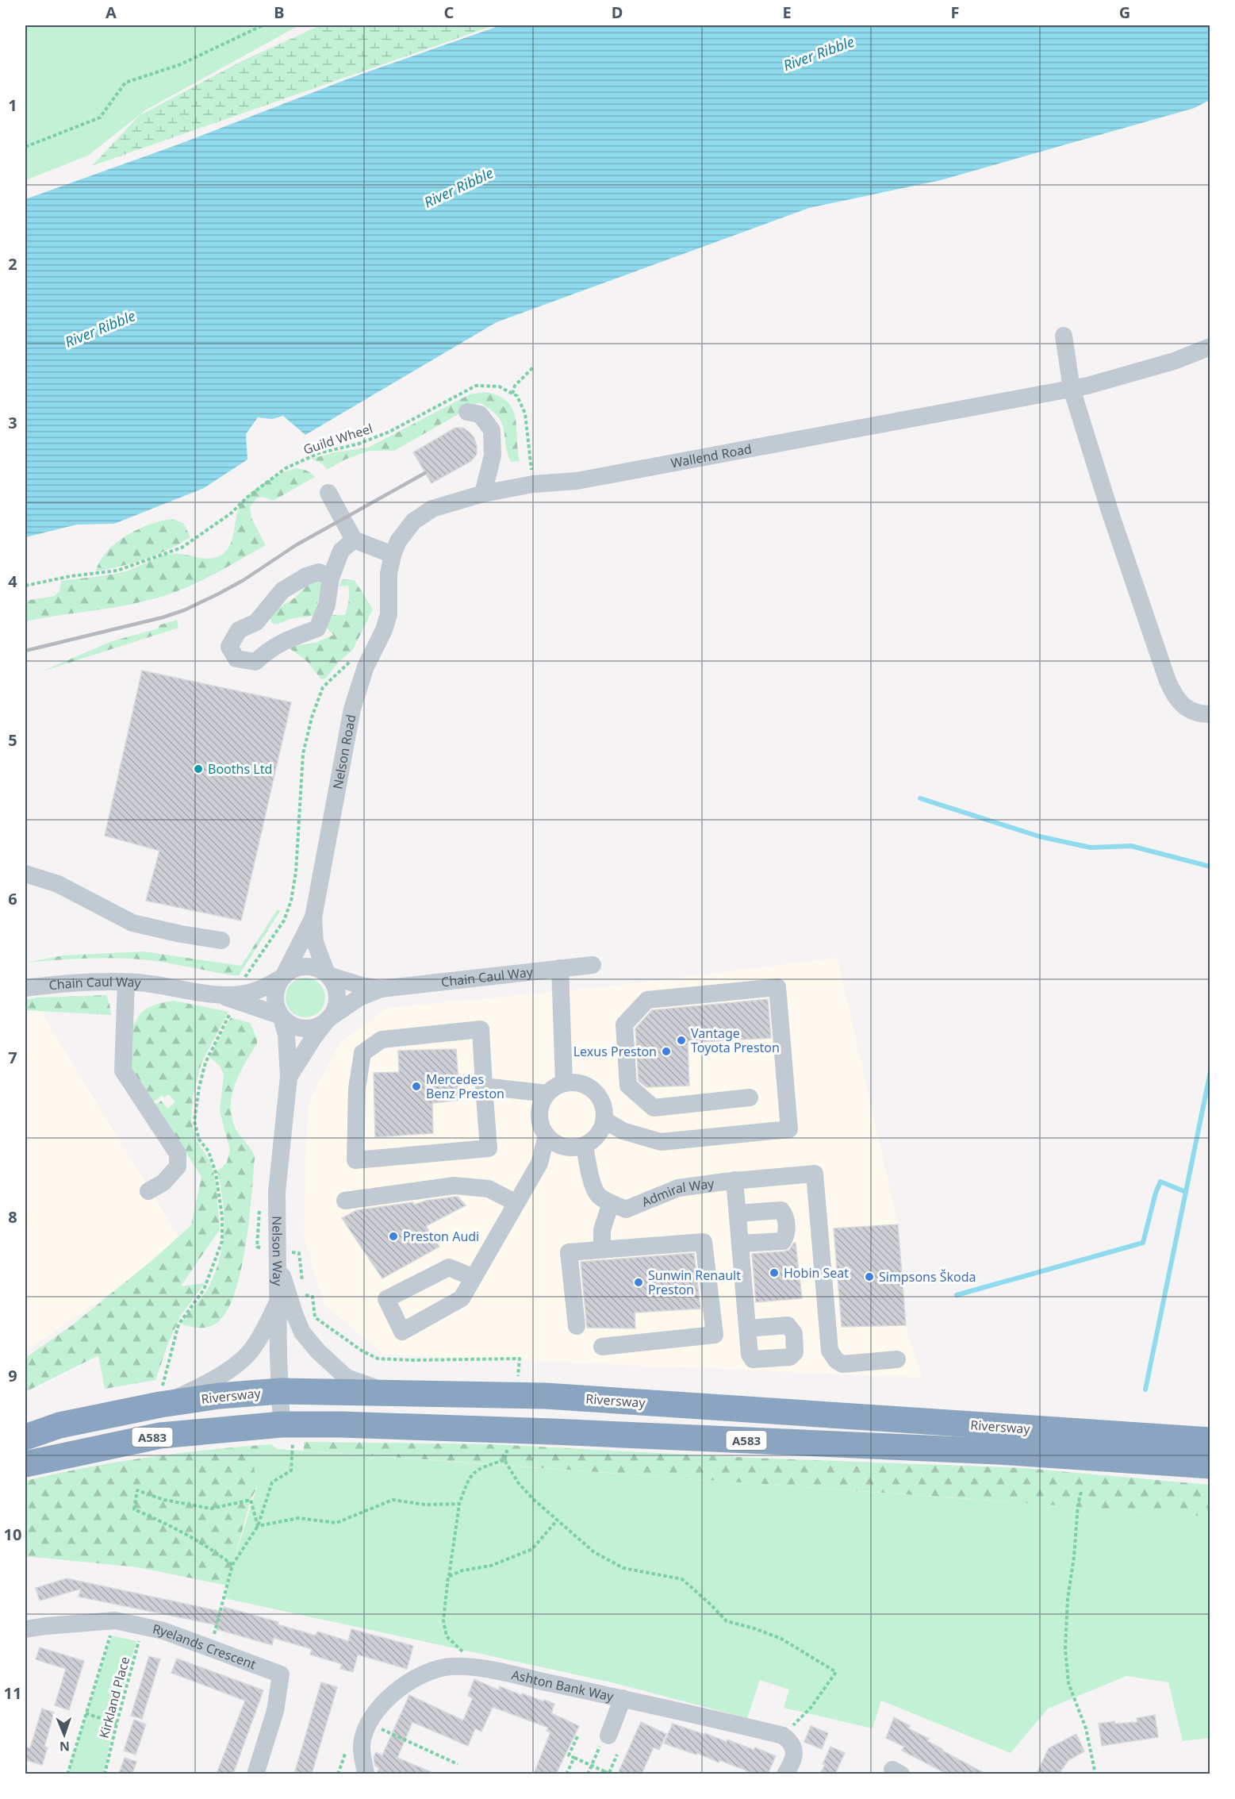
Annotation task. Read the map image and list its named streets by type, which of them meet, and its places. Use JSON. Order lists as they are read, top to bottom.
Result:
{
  "streets": {
    "highway": ["Riversway", "A583"],
    "street": [
      "Wallend Road",
      "Nelson Road",
      "Chain Caul Way",
      "Admiral Way",
      "Nelson Way",
      "Ryelands Crescent",
      "Ashton Bank Way"
    ],
    "path": ["Guild Wheel", "Kirkland Place"]
  },
  "crossings": [
    ["Wallend Road", "Nelson Road"],
    ["Nelson Road", "Chain Caul Way"],
    ["Nelson Road", "Nelson Way"],
    ["Chain Caul Way", "Nelson Way"],
    ["Nelson Way", "Riversway"],
    ["Ryelands Crescent", "Kirkland Place"]
  ],
  "water": ["River Ribble"],
  "places": [
    "Booths Ltd",
    "Vantage Toyota Preston",
    "Lexus Preston",
    "Mercedes Benz Preston",
    "Preston Audi",
    "Hobin Seat",
    "Simpsons Škoda",
    "Sunwin Renault Preston"
  ],
  "north": "bottom",
  "grid": {
    "columns": [
      "A",
      "B",
      "C",
      "D",
      "E",
      "F",
      "G"
    ],
    "rows": [
      "1",
      "2",
      "3",
      "4",
      "5",
      "6",
      "7",
      "8",
      "9",
      "10",
      "11"
    ]
  }
}
